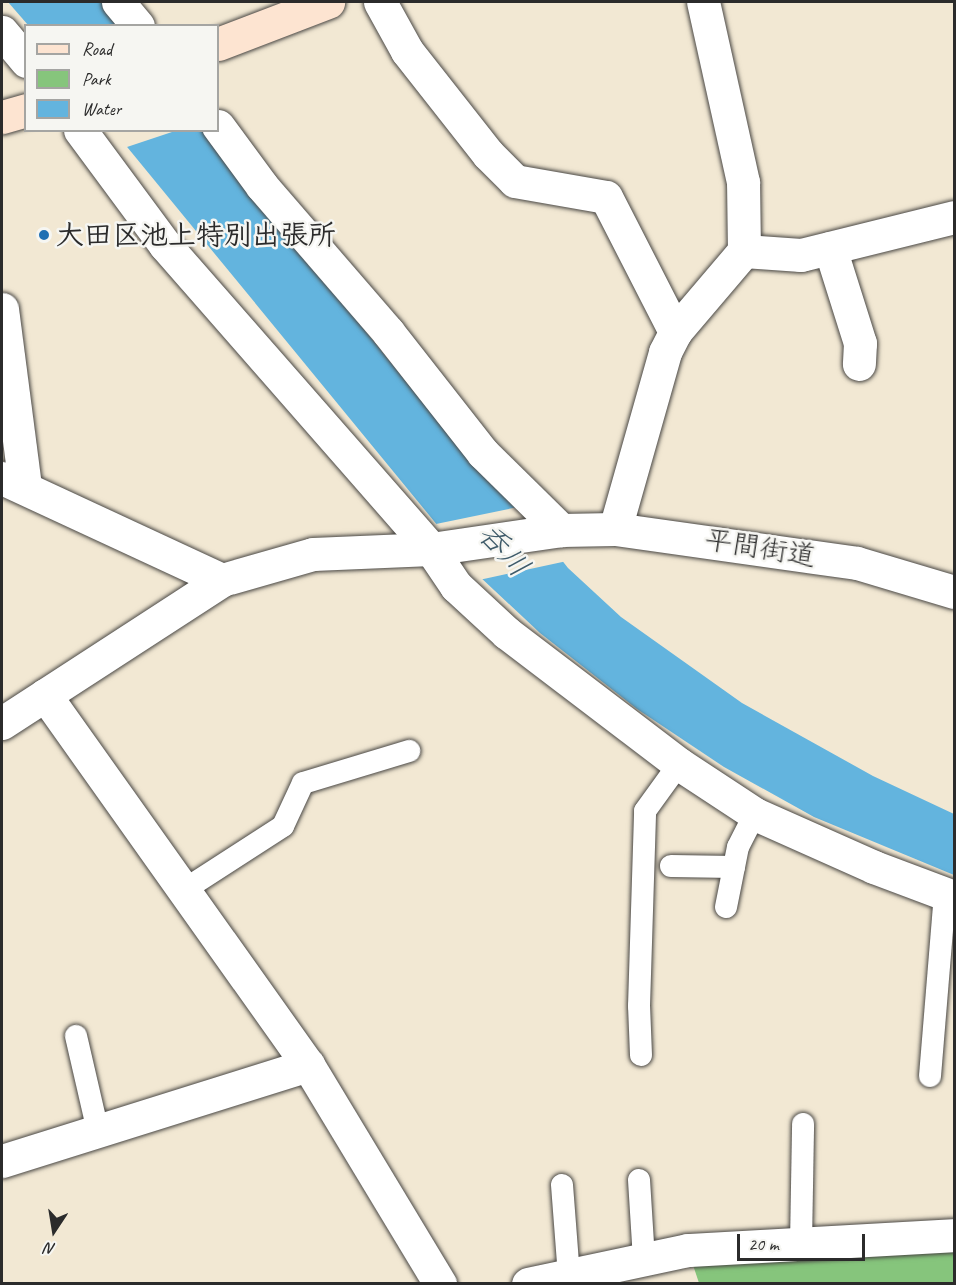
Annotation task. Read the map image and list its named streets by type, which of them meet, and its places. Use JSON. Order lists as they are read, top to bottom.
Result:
{
  "streets": {
    "street": ["平間街道"]
  },
  "water": ["呑川"],
  "places": ["大田区池上特別出張所"],
  "legend": ["Road", "Park", "Water"],
  "scale_bar": "20 m",
  "north": "bottom"
}
